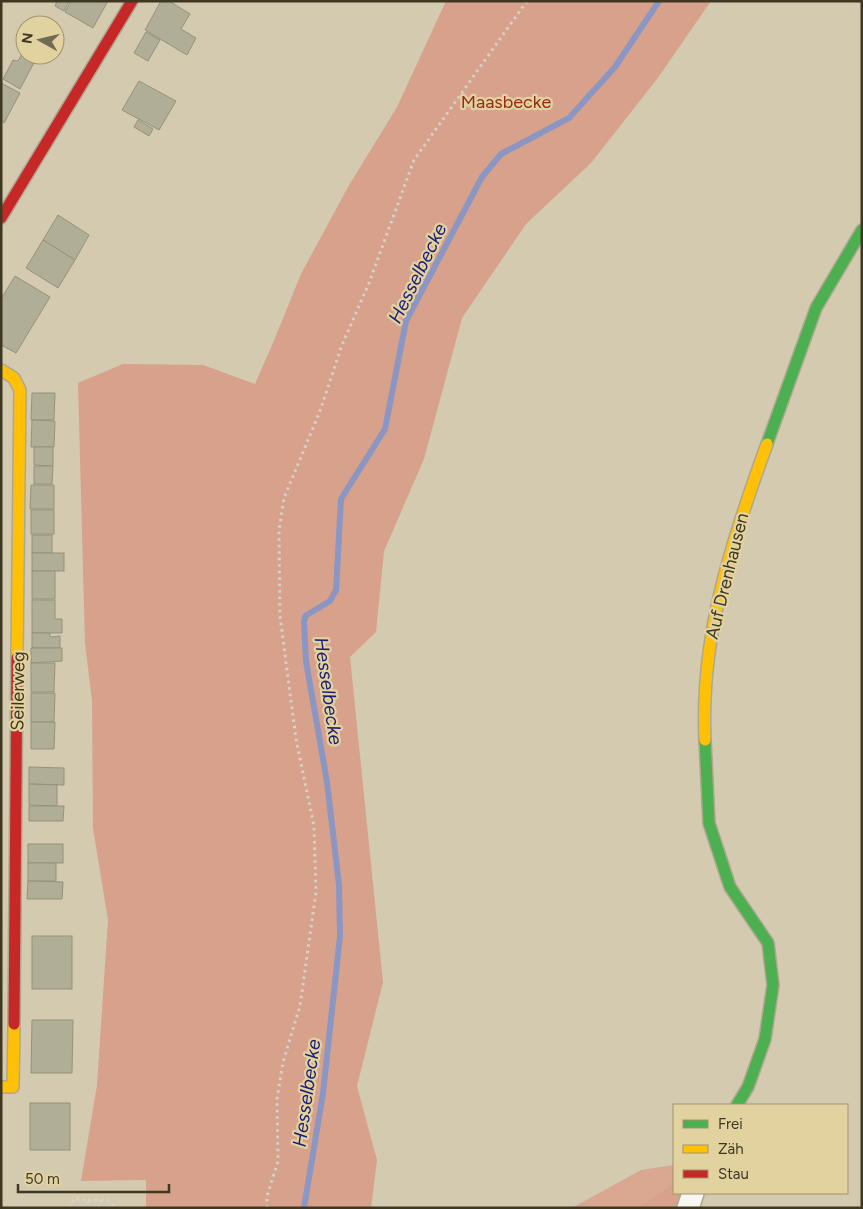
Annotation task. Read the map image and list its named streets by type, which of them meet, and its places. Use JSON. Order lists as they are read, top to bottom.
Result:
{
  "streets": {
    "street": ["Auf Drenhausen", "Seilerweg"]
  },
  "water": ["Hesselbecke"],
  "parks": ["Maasbecke"],
  "legend": ["Frei", "Zäh", "Stau"],
  "scale_bar": "50 m",
  "north": "left"
}
